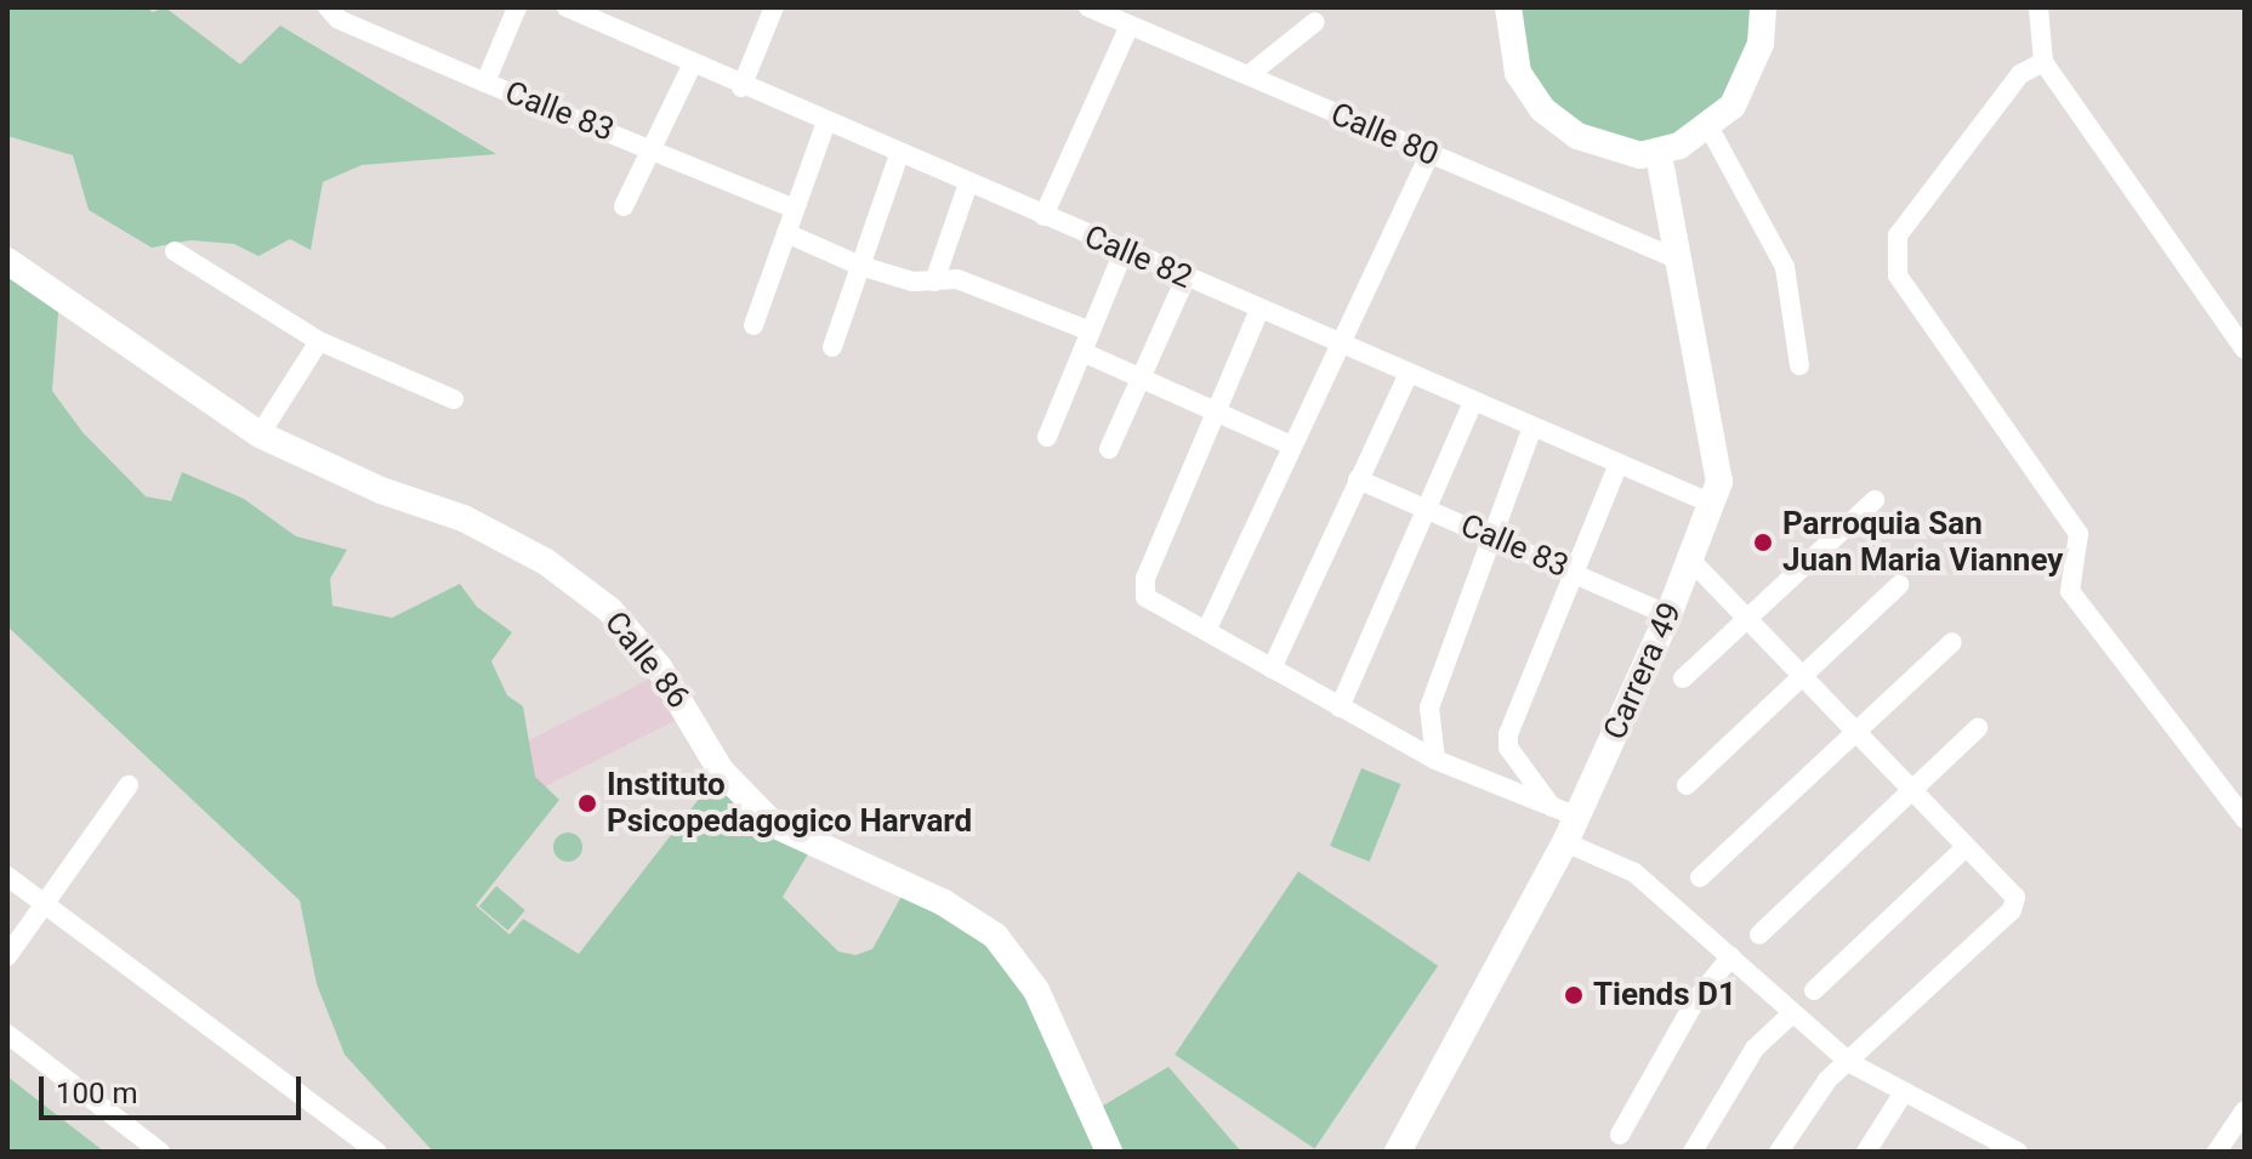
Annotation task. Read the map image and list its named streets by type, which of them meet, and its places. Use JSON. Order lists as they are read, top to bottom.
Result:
{
  "streets": {
    "main road": ["Calle 86", "Carrera 49"],
    "street": ["Calle 83", "Calle 80", "Calle 82"]
  },
  "crossings": [
    ["Calle 83", "Carrera 49"],
    ["Calle 80", "Carrera 49"],
    ["Calle 82", "Carrera 49"]
  ],
  "places": ["Parroquia San Juan Maria Vianney", "Instituto Psicopedagogico Harvard", "Tiends D1"],
  "scale_bar": "100 m"
}
